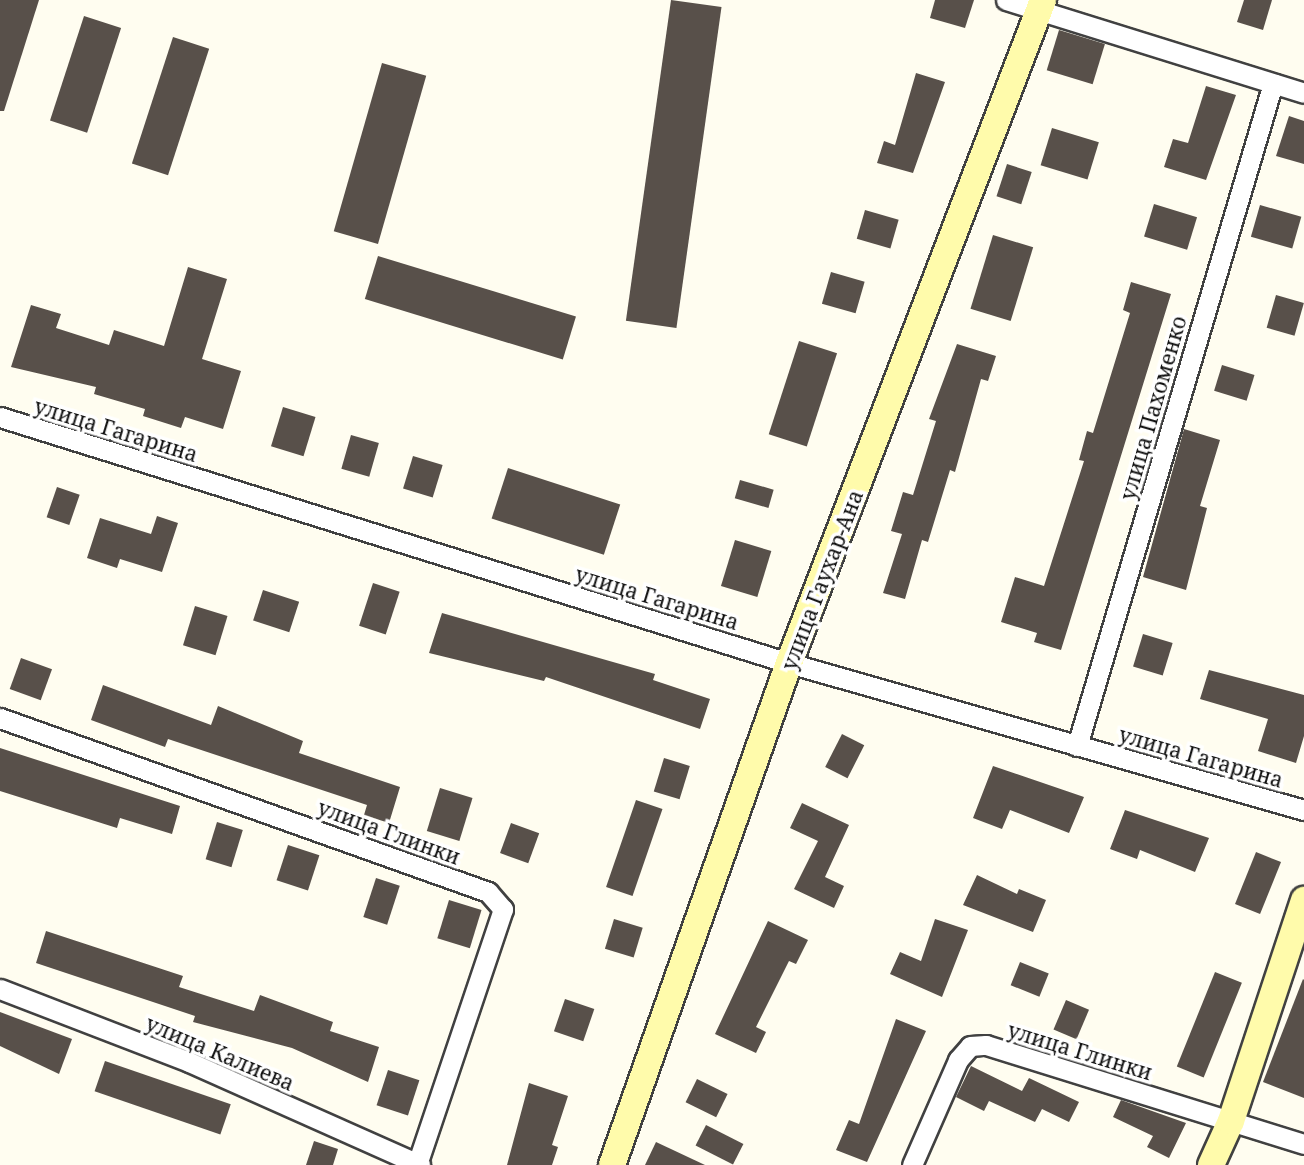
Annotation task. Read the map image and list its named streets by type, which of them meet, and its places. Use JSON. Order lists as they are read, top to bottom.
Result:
{
  "streets": {
    "street": [
      "улица Пахоменко",
      "улица Гагарина",
      "улица Гаухар-Ана",
      "улица Глинки",
      "улица Калиева"
    ]
  },
  "crossings": [
    ["улица Пахоменко", "улица Гагарина"],
    ["улица Гагарина", "улица Гаухар-Ана"],
    ["улица Глинки", "улица Калиева"]
  ]
}
